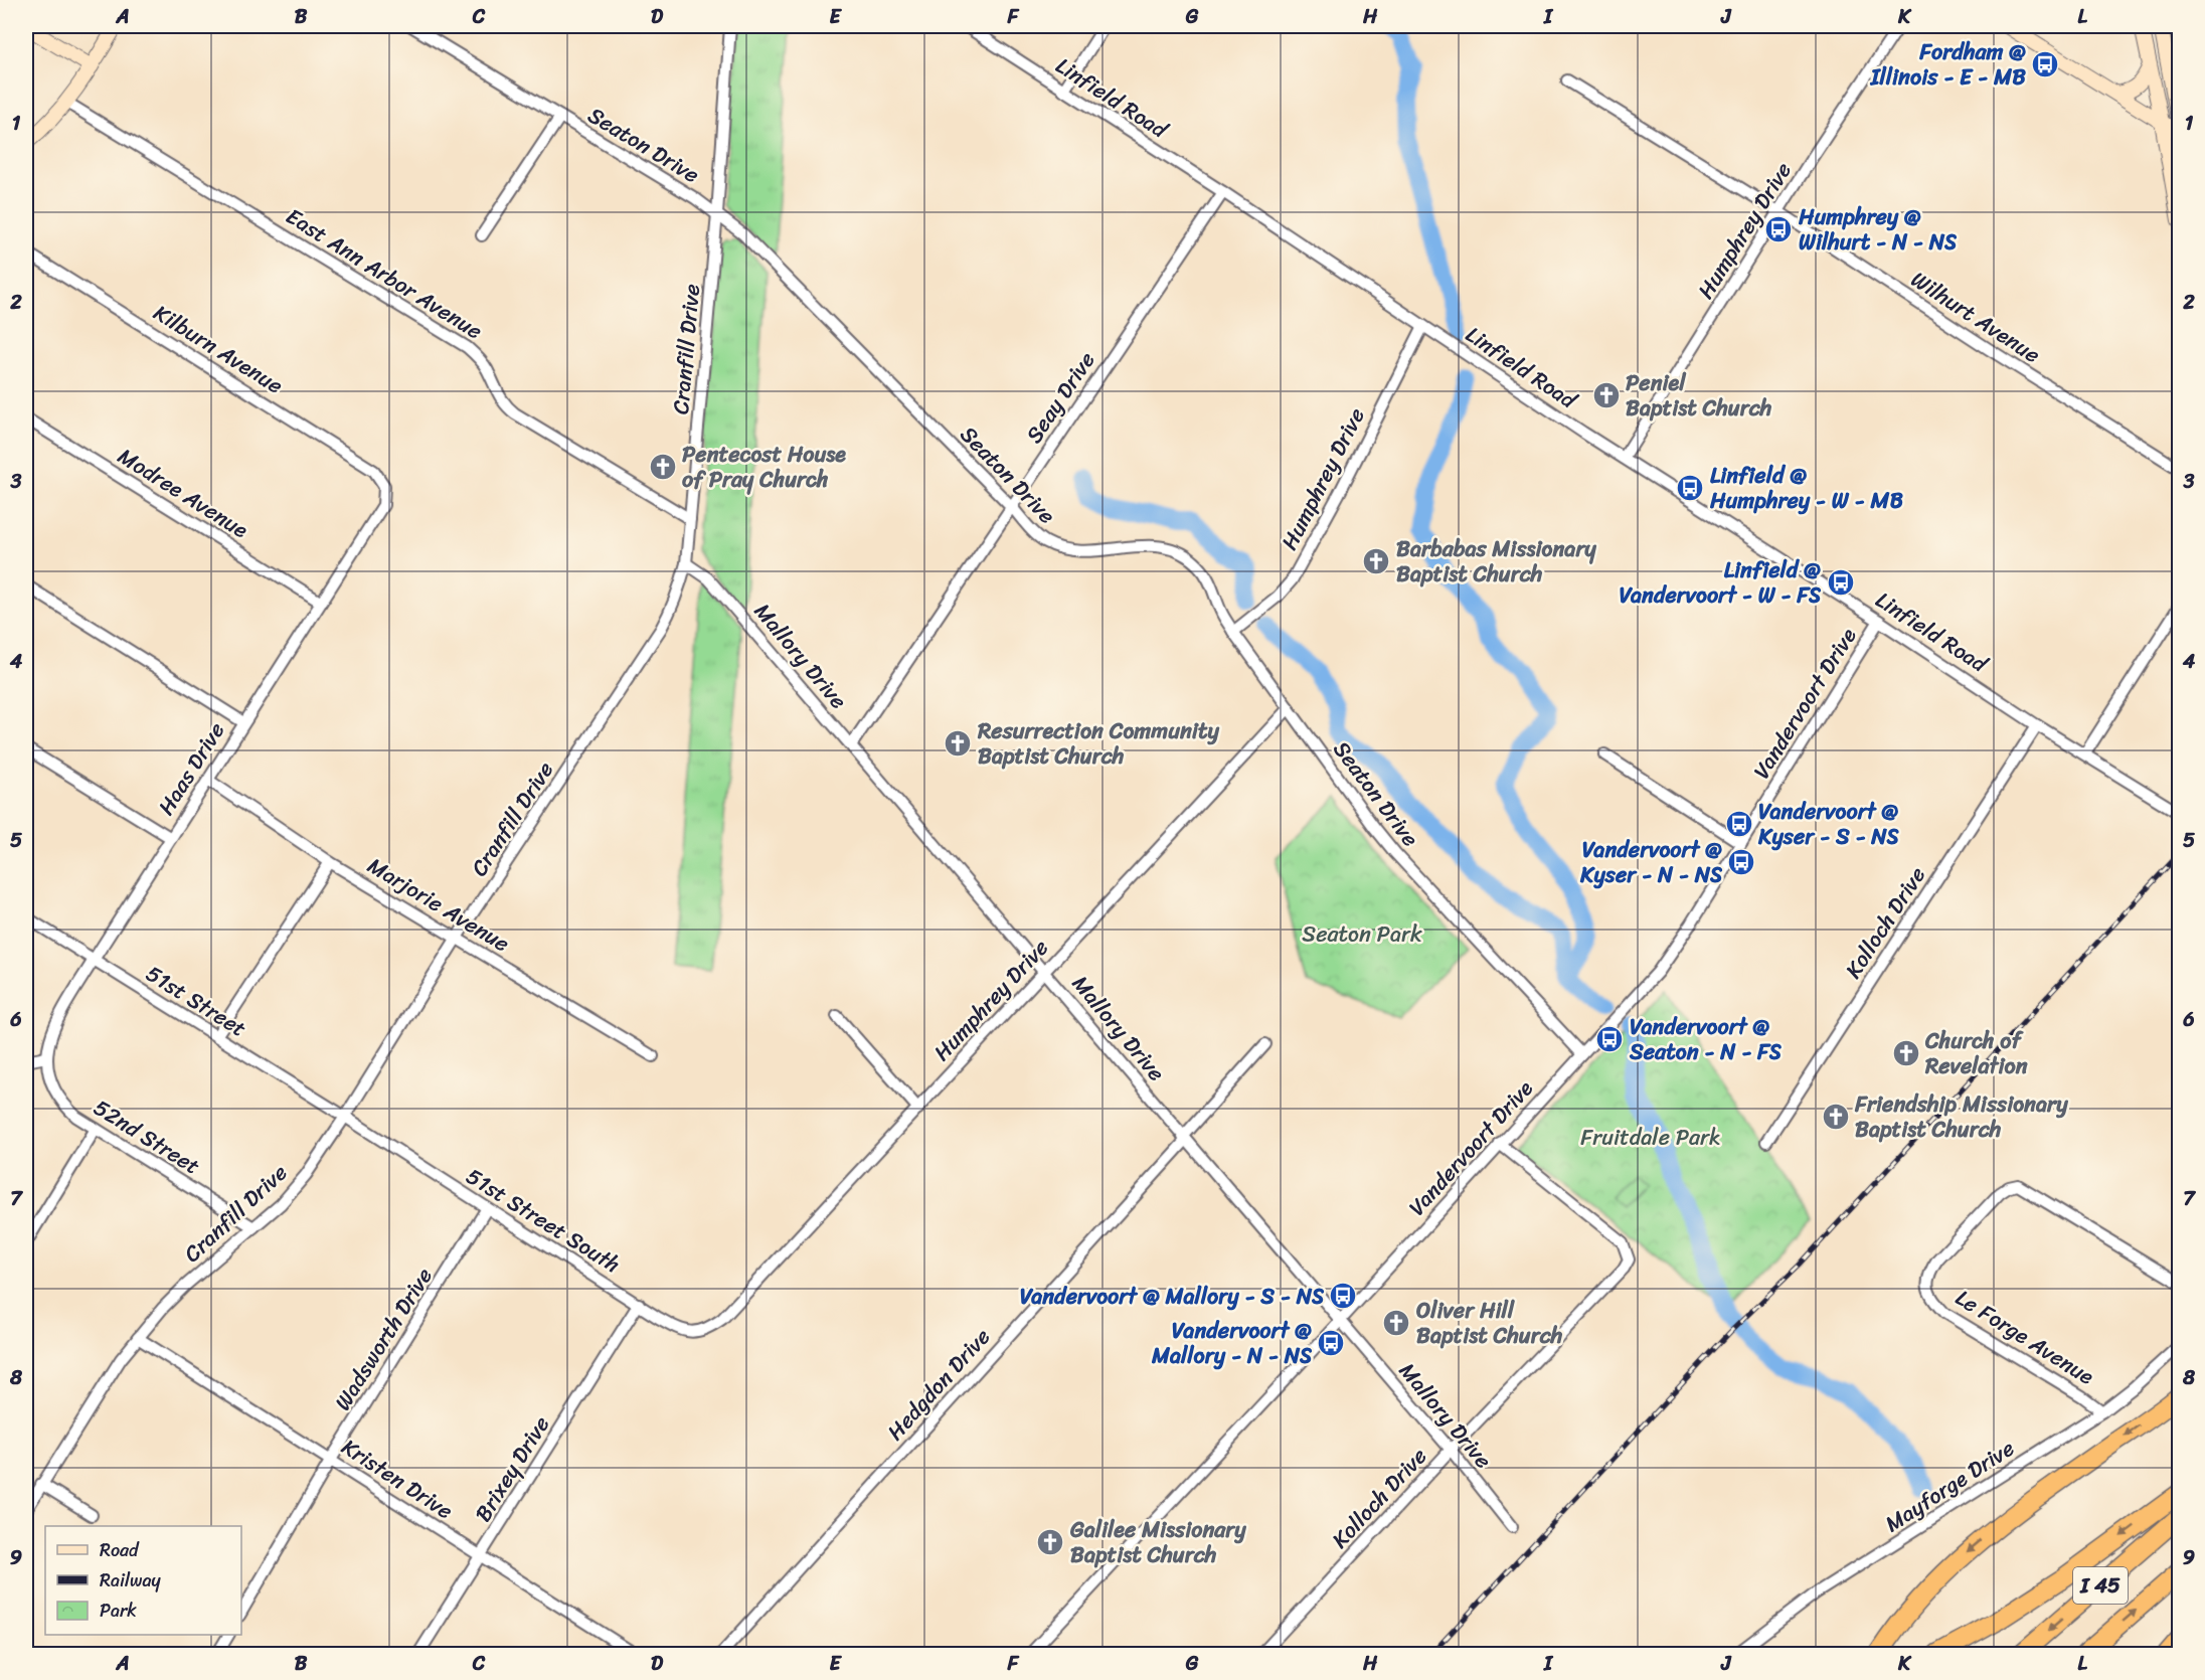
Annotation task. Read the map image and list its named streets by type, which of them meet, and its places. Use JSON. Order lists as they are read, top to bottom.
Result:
{
  "streets": {
    "highway": ["I 45"],
    "street": [
      "Linfield Road",
      "Seaton Drive",
      "Humphrey Drive",
      "East Ann Arbor Avenue",
      "Wilhurt Avenue",
      "Kilburn Avenue",
      "Cranfill Drive",
      "Seay Drive",
      "Modree Avenue",
      "Mallory Drive",
      "Vandervoort Drive",
      "Haas Drive",
      "Marjorie Avenue",
      "Kolloch Drive",
      "51st Street",
      "52nd Street",
      "51st Street South",
      "Le Forge Avenue",
      "Wadsworth Drive",
      "Hedgdon Drive",
      "Brixey Drive",
      "Kristen Drive",
      "Mayforge Drive"
    ]
  },
  "crossings": [
    ["Linfield Road", "Humphrey Drive"],
    ["Linfield Road", "Seay Drive"],
    ["Linfield Road", "Vandervoort Drive"],
    ["Linfield Road", "Kolloch Drive"],
    ["Seaton Drive", "Humphrey Drive"],
    ["Seaton Drive", "Cranfill Drive"],
    ["Seaton Drive", "Seay Drive"],
    ["Seaton Drive", "Vandervoort Drive"],
    ["Humphrey Drive", "Wilhurt Avenue"],
    ["Humphrey Drive", "Mallory Drive"],
    ["Humphrey Drive", "51st Street South"],
    ["East Ann Arbor Avenue", "Cranfill Drive"],
    ["Kilburn Avenue", "Haas Drive"],
    ["Cranfill Drive", "Mallory Drive"],
    ["Cranfill Drive", "Marjorie Avenue"],
    ["Cranfill Drive", "51st Street"],
    ["Cranfill Drive", "52nd Street"],
    ["Cranfill Drive", "51st Street South"],
    ["Cranfill Drive", "Kristen Drive"],
    ["Seay Drive", "Mallory Drive"],
    ["Modree Avenue", "Haas Drive"],
    ["Mallory Drive", "Vandervoort Drive"],
    ["Mallory Drive", "Kolloch Drive"],
    ["Mallory Drive", "Hedgdon Drive"],
    ["Vandervoort Drive", "Kolloch Drive"],
    ["Haas Drive", "Marjorie Avenue"],
    ["Haas Drive", "51st Street"],
    ["Haas Drive", "52nd Street"],
    ["51st Street", "51st Street South"],
    ["51st Street South", "Wadsworth Drive"],
    ["51st Street South", "Brixey Drive"],
    ["Le Forge Avenue", "Mayforge Drive"],
    ["Wadsworth Drive", "Kristen Drive"],
    ["Brixey Drive", "Kristen Drive"]
  ],
  "parks": ["Seaton Park", "Fruitdale Park"],
  "places": {
    "bus stop": [
      "Fordham @ Illinois - E - MB",
      "Humphrey @ Wilhurt - N - NS",
      "Linfield @ Humphrey - W - MB",
      "Linfield @ Vandervoort - W - FS",
      "Vandervoort @ Kyser - S - NS",
      "Vandervoort @ Kyser - N - NS",
      "Vandervoort @ Seaton - N - FS",
      "Vandervoort @ Mallory - S - NS",
      "Vandervoort @ Mallory - N - NS"
    ],
    "church": [
      "Peniel Baptist Church",
      "Pentecost House of Pray Church",
      "Barbabas Missionary Baptist Church",
      "Resurrection Community Baptist Church",
      "Church of Revelation",
      "Friendship Missionary Baptist Church",
      "Oliver Hill Baptist Church",
      "Galilee Missionary Baptist Church"
    ]
  },
  "legend": ["Road", "Railway", "Park"],
  "grid": {
    "columns": [
      "A",
      "B",
      "C",
      "D",
      "E",
      "F",
      "G",
      "H",
      "I",
      "J",
      "K",
      "L"
    ],
    "rows": [
      "1",
      "2",
      "3",
      "4",
      "5",
      "6",
      "7",
      "8",
      "9"
    ]
  }
}
